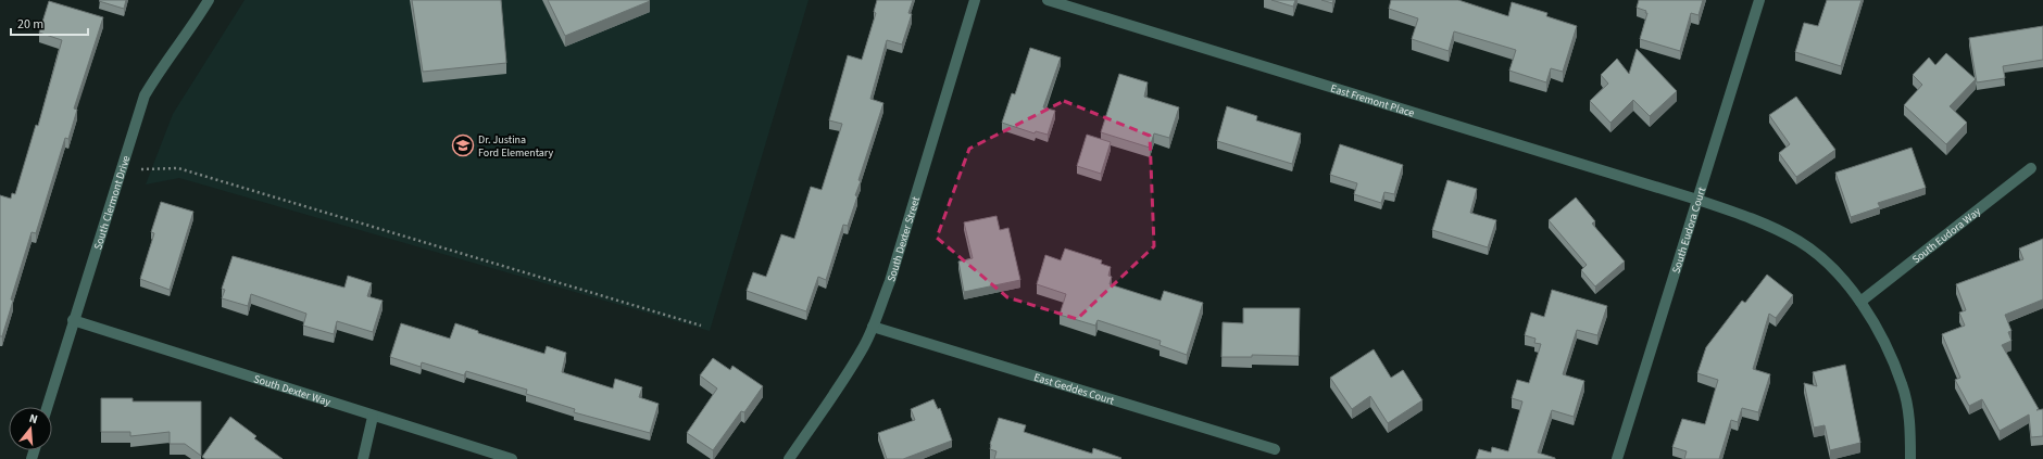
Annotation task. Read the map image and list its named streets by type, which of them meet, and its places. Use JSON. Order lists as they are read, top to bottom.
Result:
{
  "streets": {
    "street": [
      "East Fremont Place",
      "South Clermont Drive",
      "South Eudora Court",
      "South Eudora Way",
      "South Dexter Street",
      "East Geddes Court",
      "South Dexter Way"
    ]
  },
  "crossings": [
    ["East Fremont Place", "South Eudora Court"],
    ["South Clermont Drive", "South Dexter Way"],
    ["South Dexter Street", "East Geddes Court"]
  ],
  "places": {
    "school or university": ["Dr. Justina Ford Elementary"]
  },
  "scale_bar": "20 m",
  "north": "top"
}
